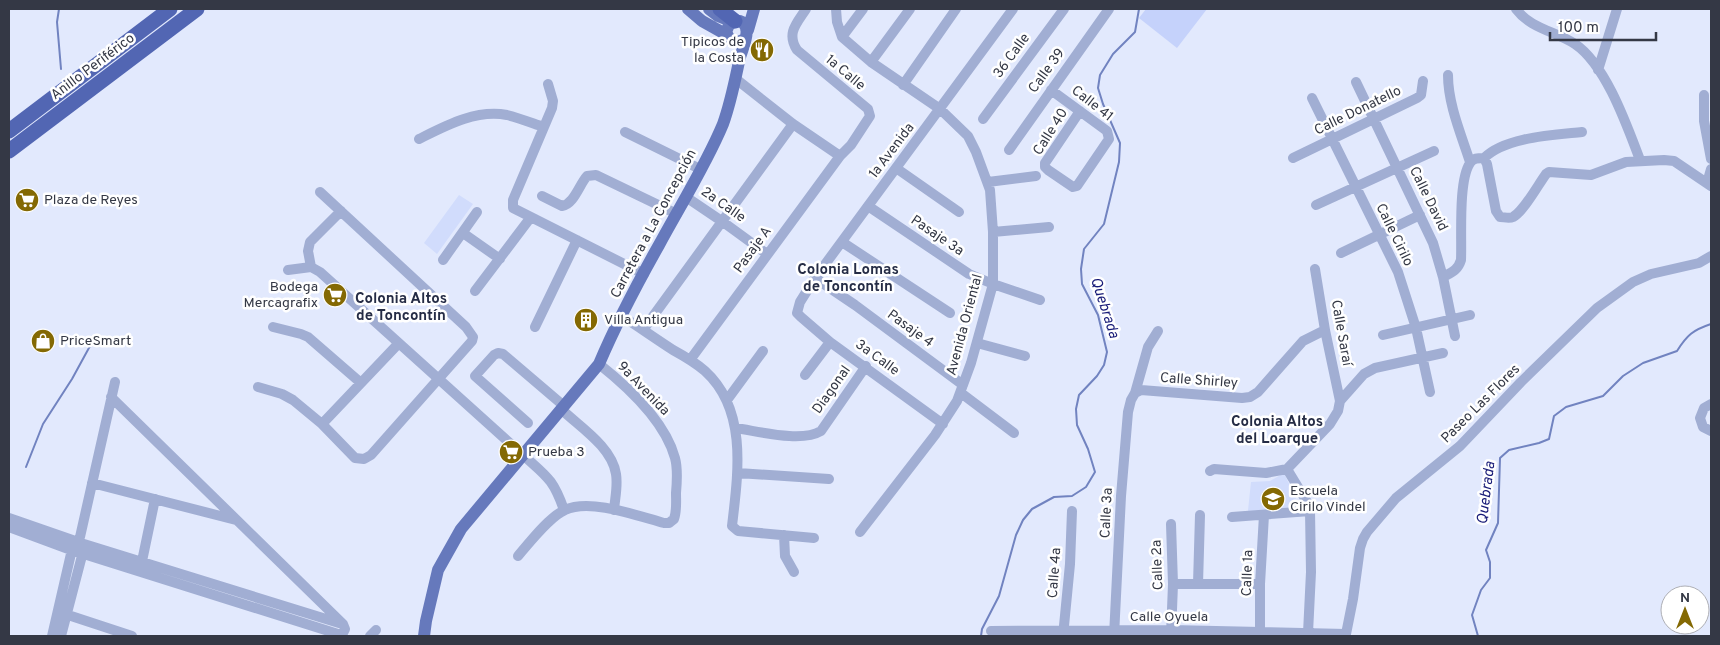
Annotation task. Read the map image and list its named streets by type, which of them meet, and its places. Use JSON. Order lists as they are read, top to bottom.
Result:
{
  "streets": {
    "highway": ["Anillo Periférico"],
    "main road": ["Carretera a La Concepción"],
    "street": [
      "36 Calle",
      "Calle 39",
      "1a Calle",
      "Calle 41",
      "Calle Donatello",
      "Calle 40",
      "1a Avenida",
      "Calle David",
      "2a Calle",
      "Calle Cirilo",
      "Pasaje 3a",
      "Pasaje A",
      "Avenida Oriental",
      "Pasaje 4",
      "Calle Saraí",
      "3a Calle",
      "Calle Shirley",
      "9a Avenida",
      "Diagonal",
      "Paseo Las Flores",
      "Calle 3a",
      "Calle 2a",
      "Calle 4a",
      "Calle 1a",
      "Calle Oyuela"
    ]
  },
  "crossings": [
    ["Calle 39", "Calle 41"],
    ["1a Calle", "Pasaje A"],
    ["Calle 41", "Calle 40"],
    ["Calle Donatello", "Calle David"],
    ["Calle Donatello", "Calle Cirilo"],
    ["1a Avenida", "Pasaje 3a"],
    ["1a Avenida", "Avenida Oriental"],
    ["1a Avenida", "Pasaje 4"],
    ["1a Avenida", "3a Calle"],
    ["2a Calle", "Carretera a La Concepción"],
    ["2a Calle", "Pasaje A"],
    ["Carretera a La Concepción", "9a Avenida"],
    ["Pasaje 3a", "Avenida Oriental"],
    ["Avenida Oriental", "Pasaje 4"],
    ["Avenida Oriental", "3a Calle"],
    ["Calle Saraí", "Calle Shirley"],
    ["3a Calle", "Diagonal"],
    ["Calle Shirley", "Calle 3a"],
    ["Paseo Las Flores", "Calle Oyuela"],
    ["Calle 3a", "Calle Oyuela"],
    ["Calle 2a", "Calle Oyuela"],
    ["Calle 4a", "Calle Oyuela"],
    ["Calle 1a", "Calle Oyuela"]
  ],
  "districts": ["Colonia Lomas de Toncontín", "Colonia Altos de Toncontín", "Colonia Altos del Loarque"],
  "water": ["Quebrada"],
  "places": {
    "restaurant": ["Tipicos de la Costa"],
    "supermarket": ["Plaza de Reyes", "Bodega Mercagrafix", "Prueba 3"],
    "building": ["Villa Antigua"],
    "shop": ["PriceSmart"],
    "school or university": ["Escuela Cirilo Vindel"]
  },
  "scale_bar": "100 m",
  "north": "top"
}
